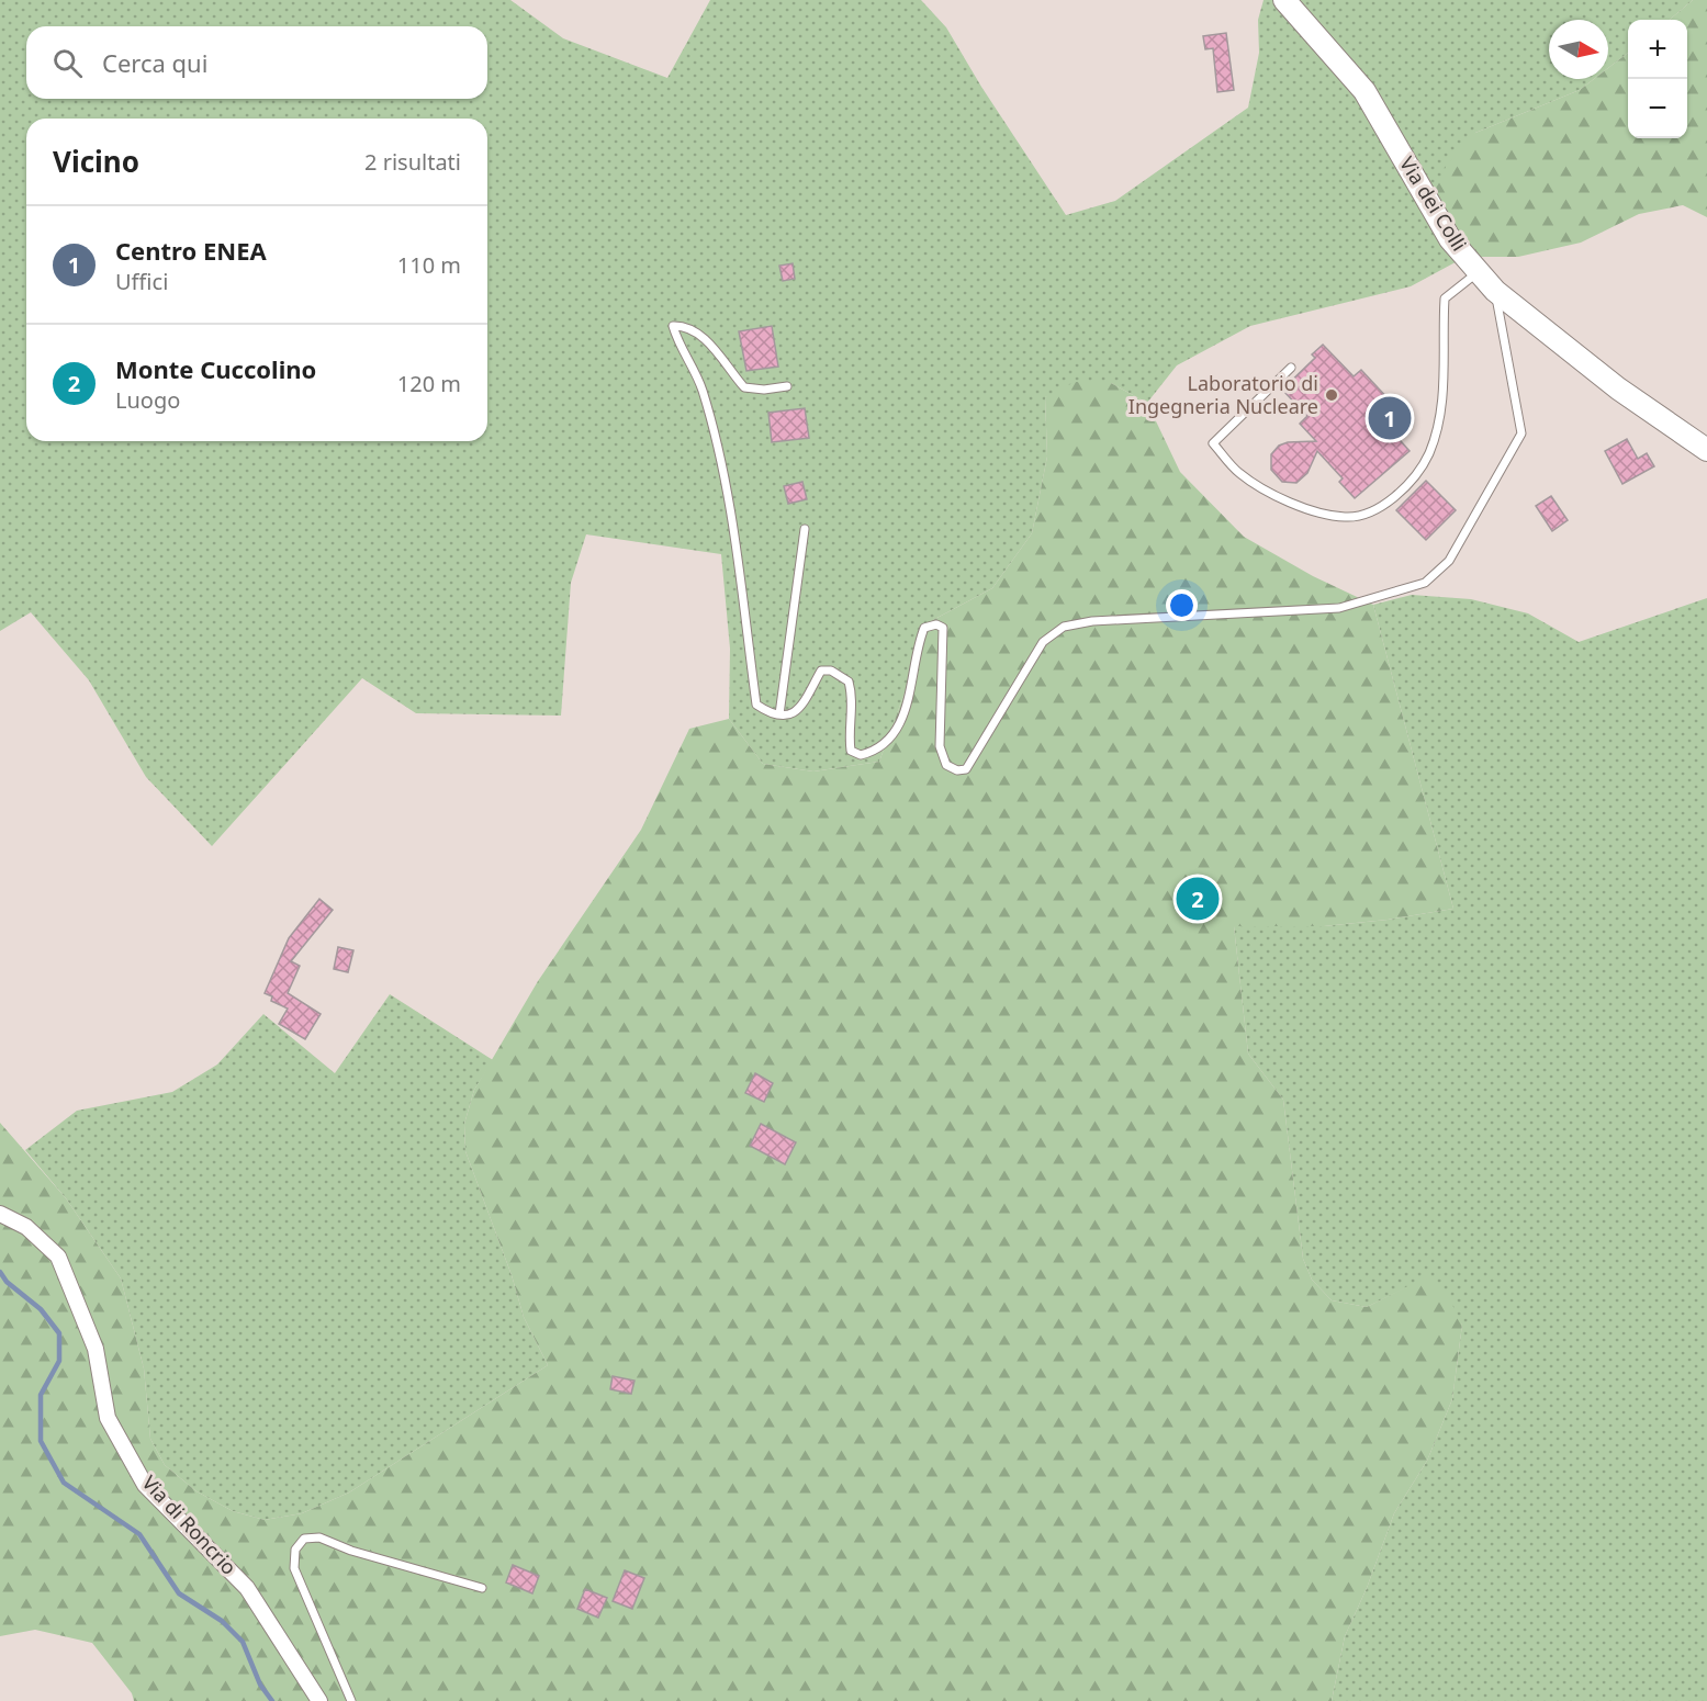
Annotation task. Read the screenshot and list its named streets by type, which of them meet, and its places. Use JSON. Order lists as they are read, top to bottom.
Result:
{
  "streets": {
    "main road": ["Via dei Colli"],
    "street": ["Via di Roncrio"]
  },
  "places": ["Laboratorio di Ingegneria Nucleare"],
  "north": "right",
  "page": {
    "map_buttons": ["+", "−"],
    "search": "Cerca qui",
    "heading": ["Vicino", "2 risultati"],
    "list": [
      {
        "mark": "1",
        "name": "Centro ENEA",
        "note": "Uffici",
        "value": "110 m"
      },
      {
        "mark": "2",
        "name": "Monte Cuccolino",
        "note": "Luogo",
        "value": "120 m"
      }
    ],
    "pins": ["1", "2"]
  }
}
